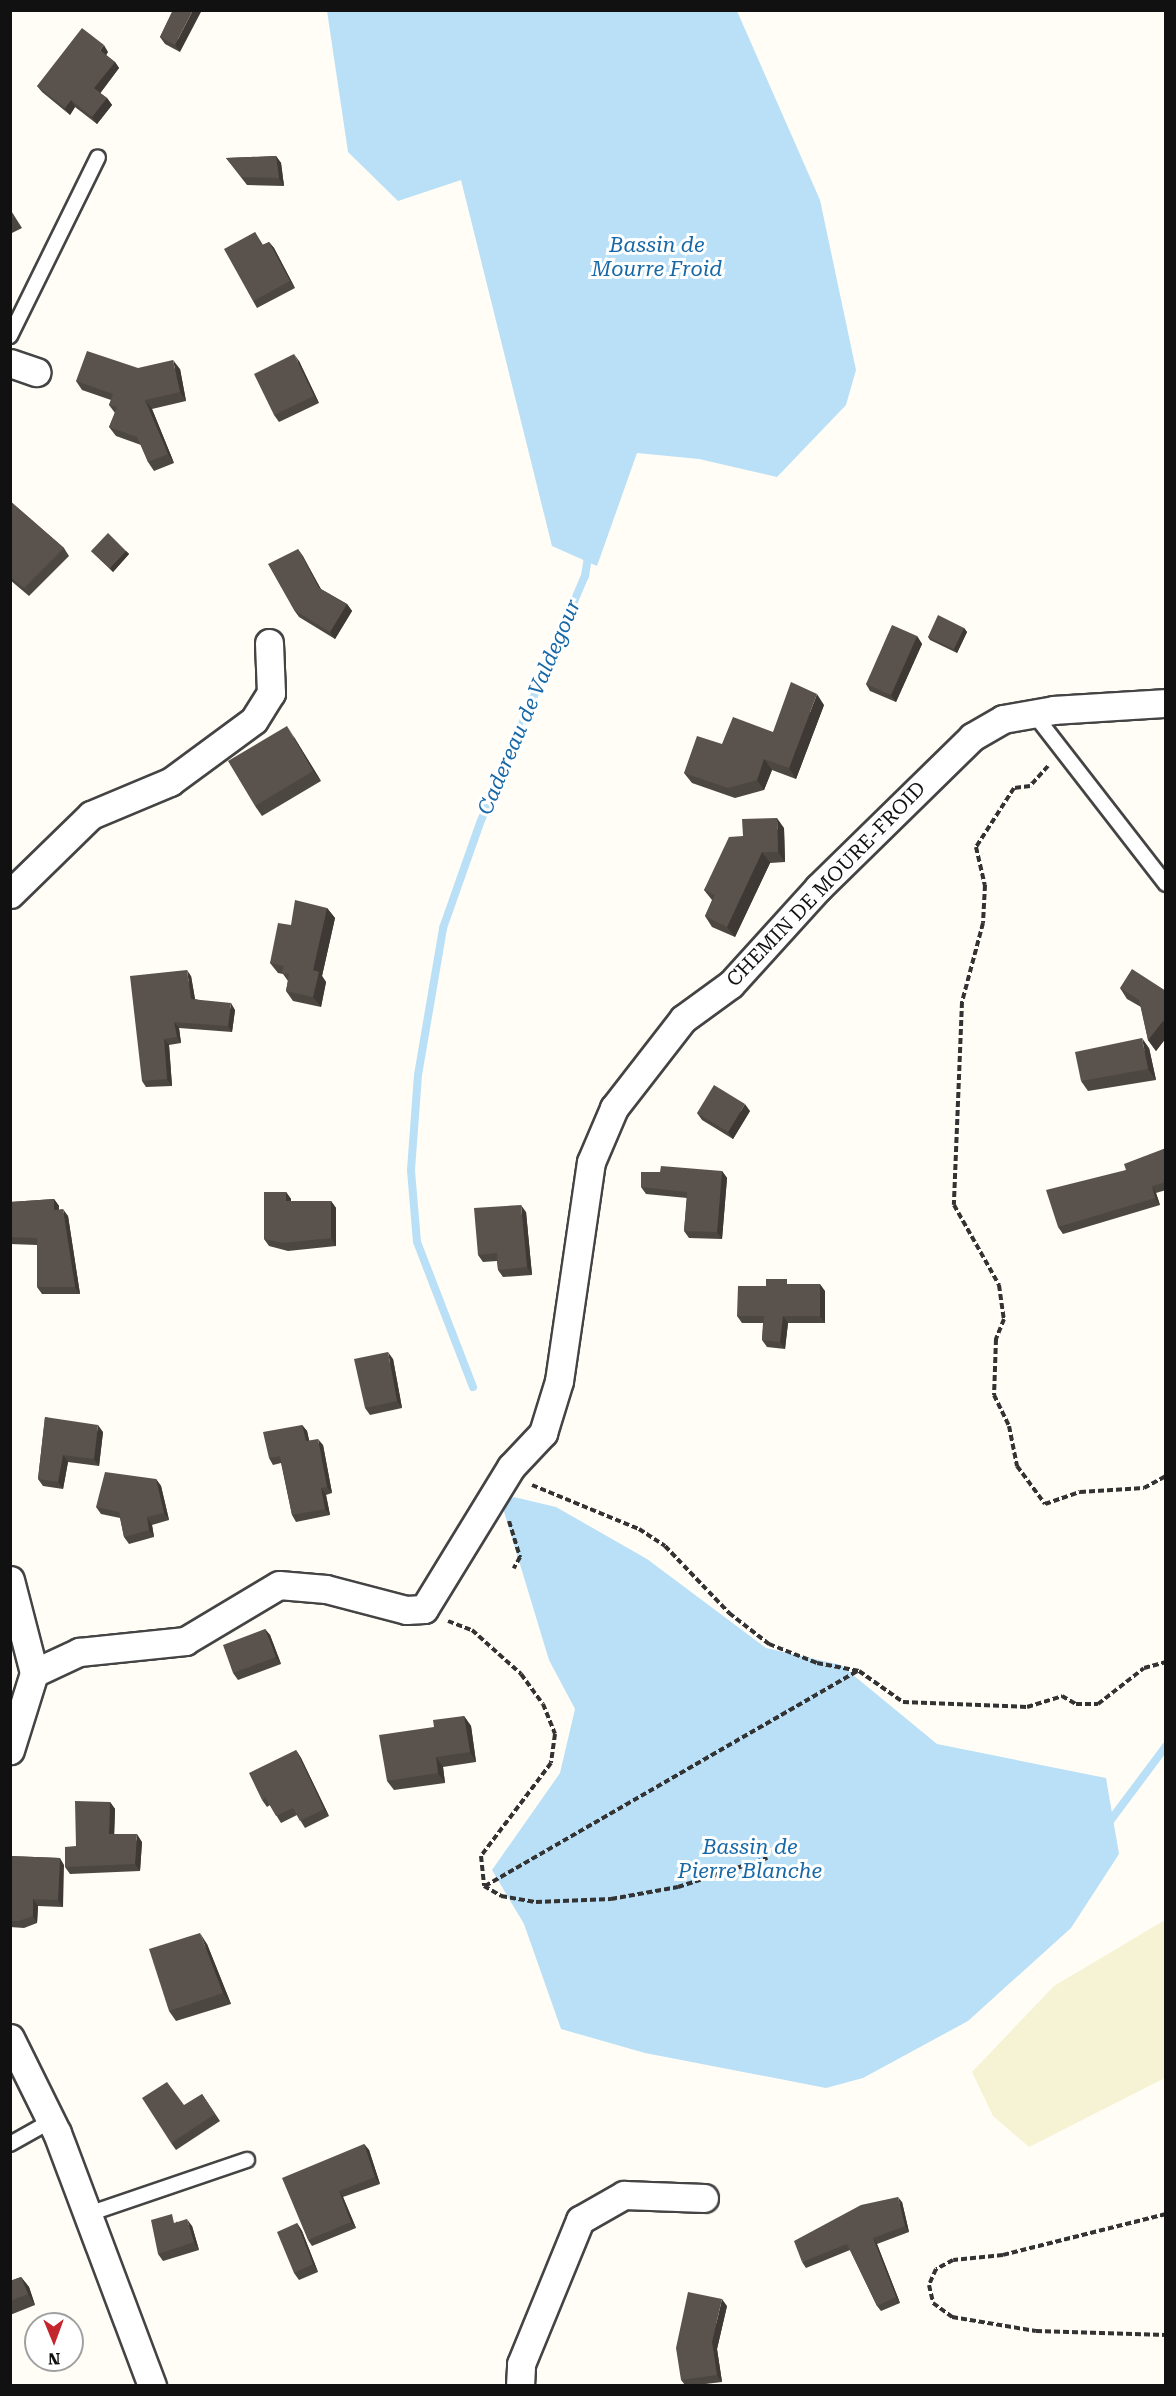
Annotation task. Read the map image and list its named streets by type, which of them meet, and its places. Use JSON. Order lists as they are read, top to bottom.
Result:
{
  "streets": {
    "street": ["CHEMIN DE MOURE-FROID"]
  },
  "water": ["Bassin de Mourre Froid", "Cadereau de Valdegour", "Bassin de Pierre Blanche"],
  "north": "bottom"
}
